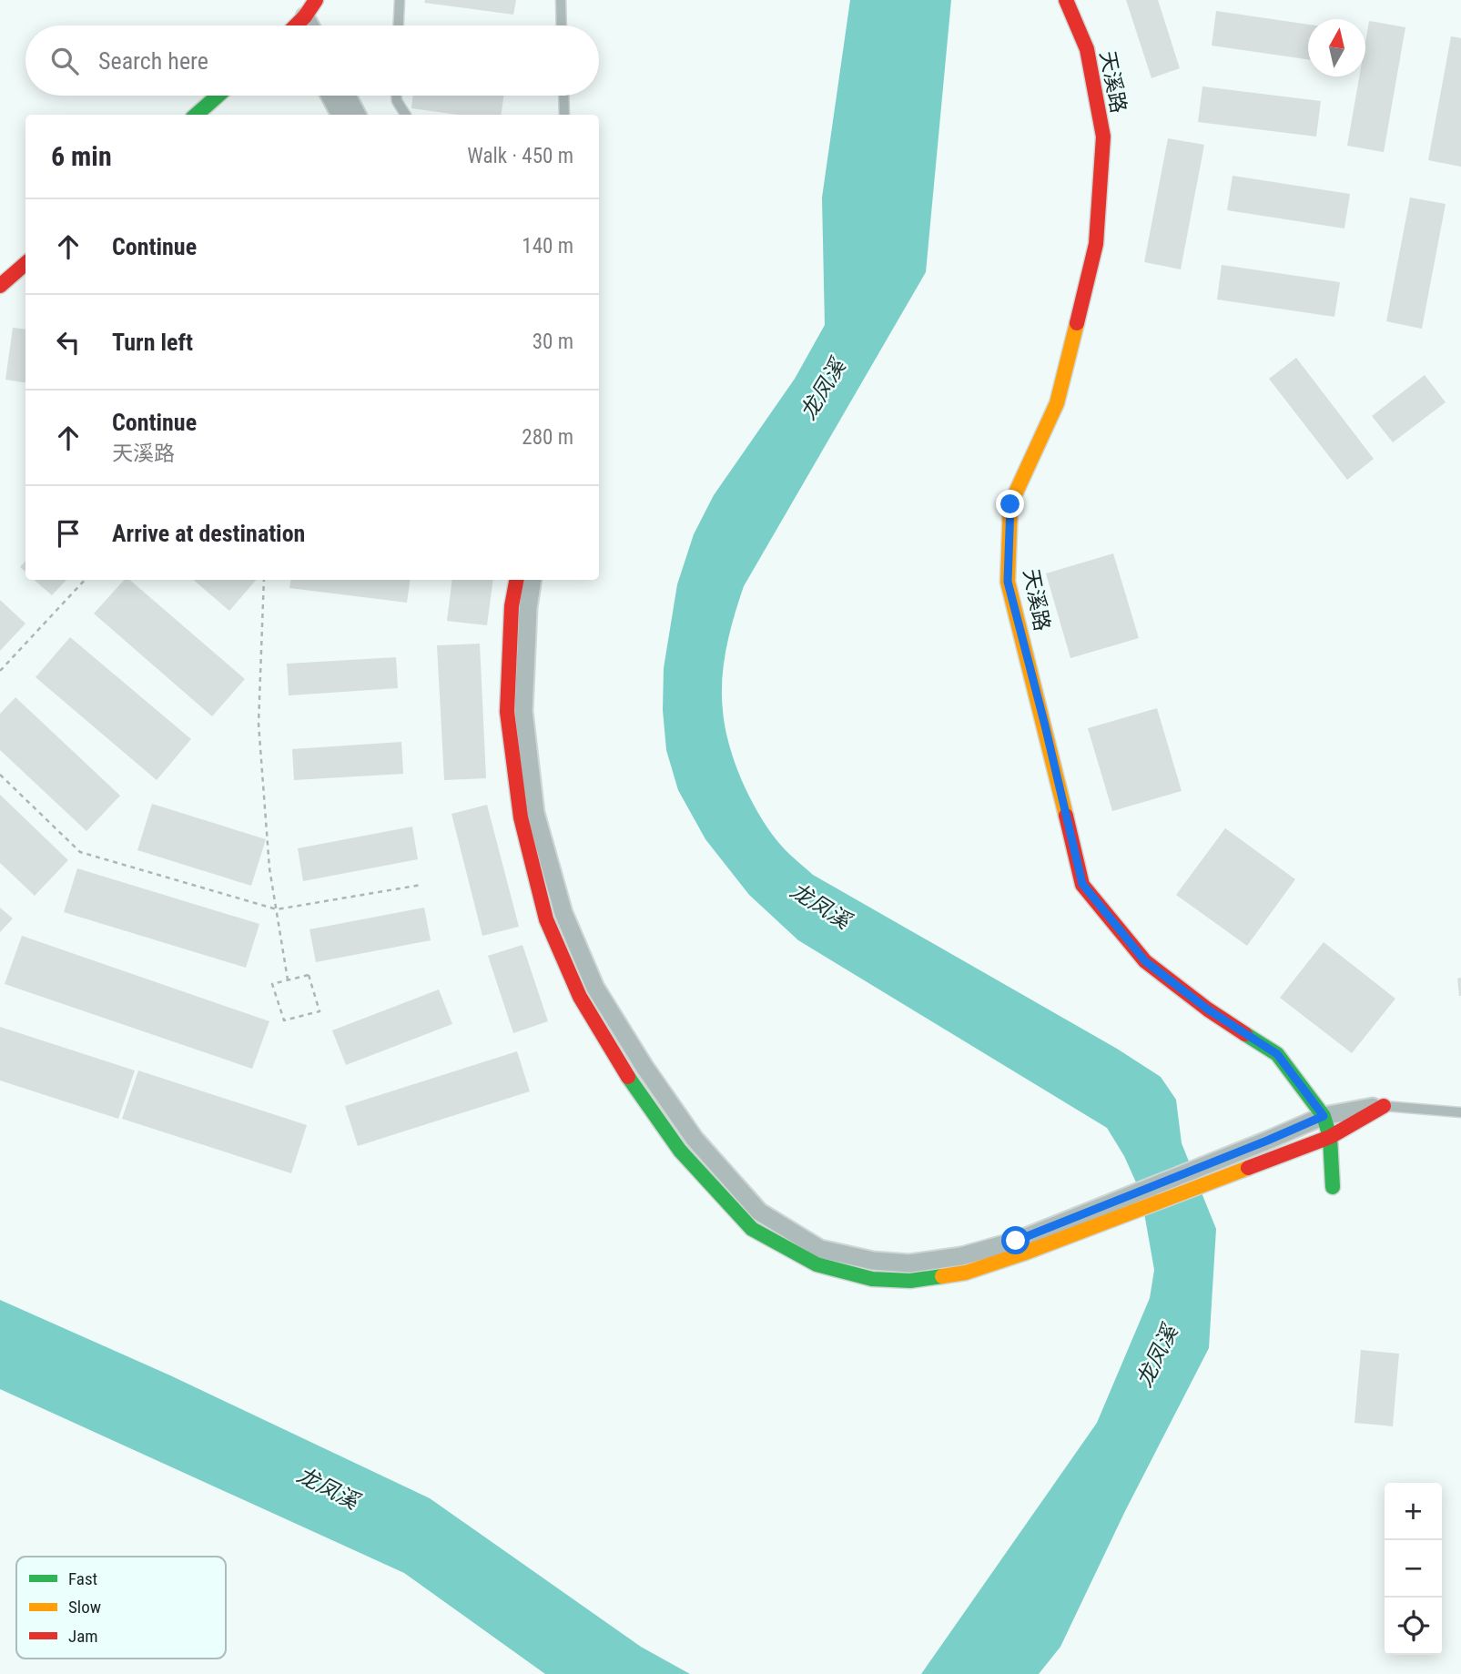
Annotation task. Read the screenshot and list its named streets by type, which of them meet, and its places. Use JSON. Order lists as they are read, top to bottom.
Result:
{
  "streets": {
    "street": ["天溪路"]
  },
  "water": ["龙凤溪"],
  "legend": ["Fast", "Slow", "Jam"],
  "north": "top",
  "page": {
    "search": "Search here",
    "heading": ["6 min", "Walk · 450 m"],
    "list": [
      ["Continue", "140 m"],
      ["Turn left", "30 m"],
      ["Continue", "天溪路", "280 m"],
      "Arrive at destination"
    ],
    "map_buttons": ["+", "−"]
  }
}
